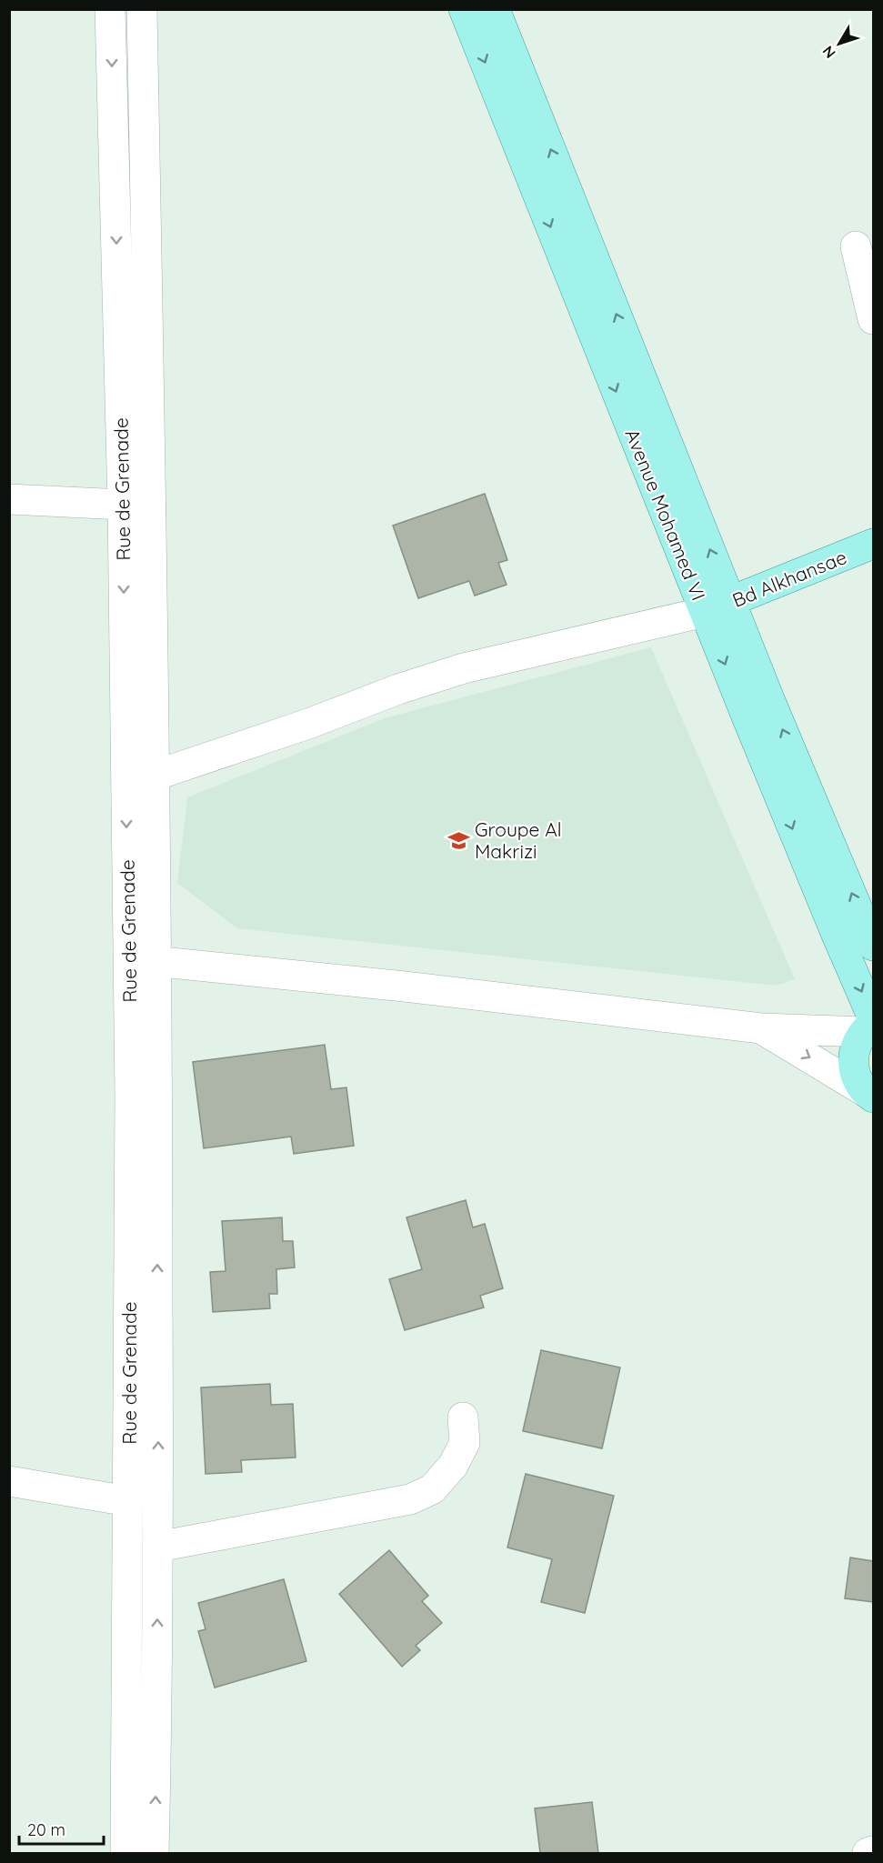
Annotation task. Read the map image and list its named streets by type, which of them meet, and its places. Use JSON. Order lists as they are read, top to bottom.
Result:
{
  "streets": {
    "main road": ["Avenue Mohamed VI", "Bd Alkhansae"],
    "street": ["Rue de Grenade"]
  },
  "crossings": [
    ["Avenue Mohamed VI", "Bd Alkhansae"]
  ],
  "places": {
    "school or university": ["Groupe Al Makrizi"]
  },
  "scale_bar": "20 m",
  "north": "bottom left"
}
